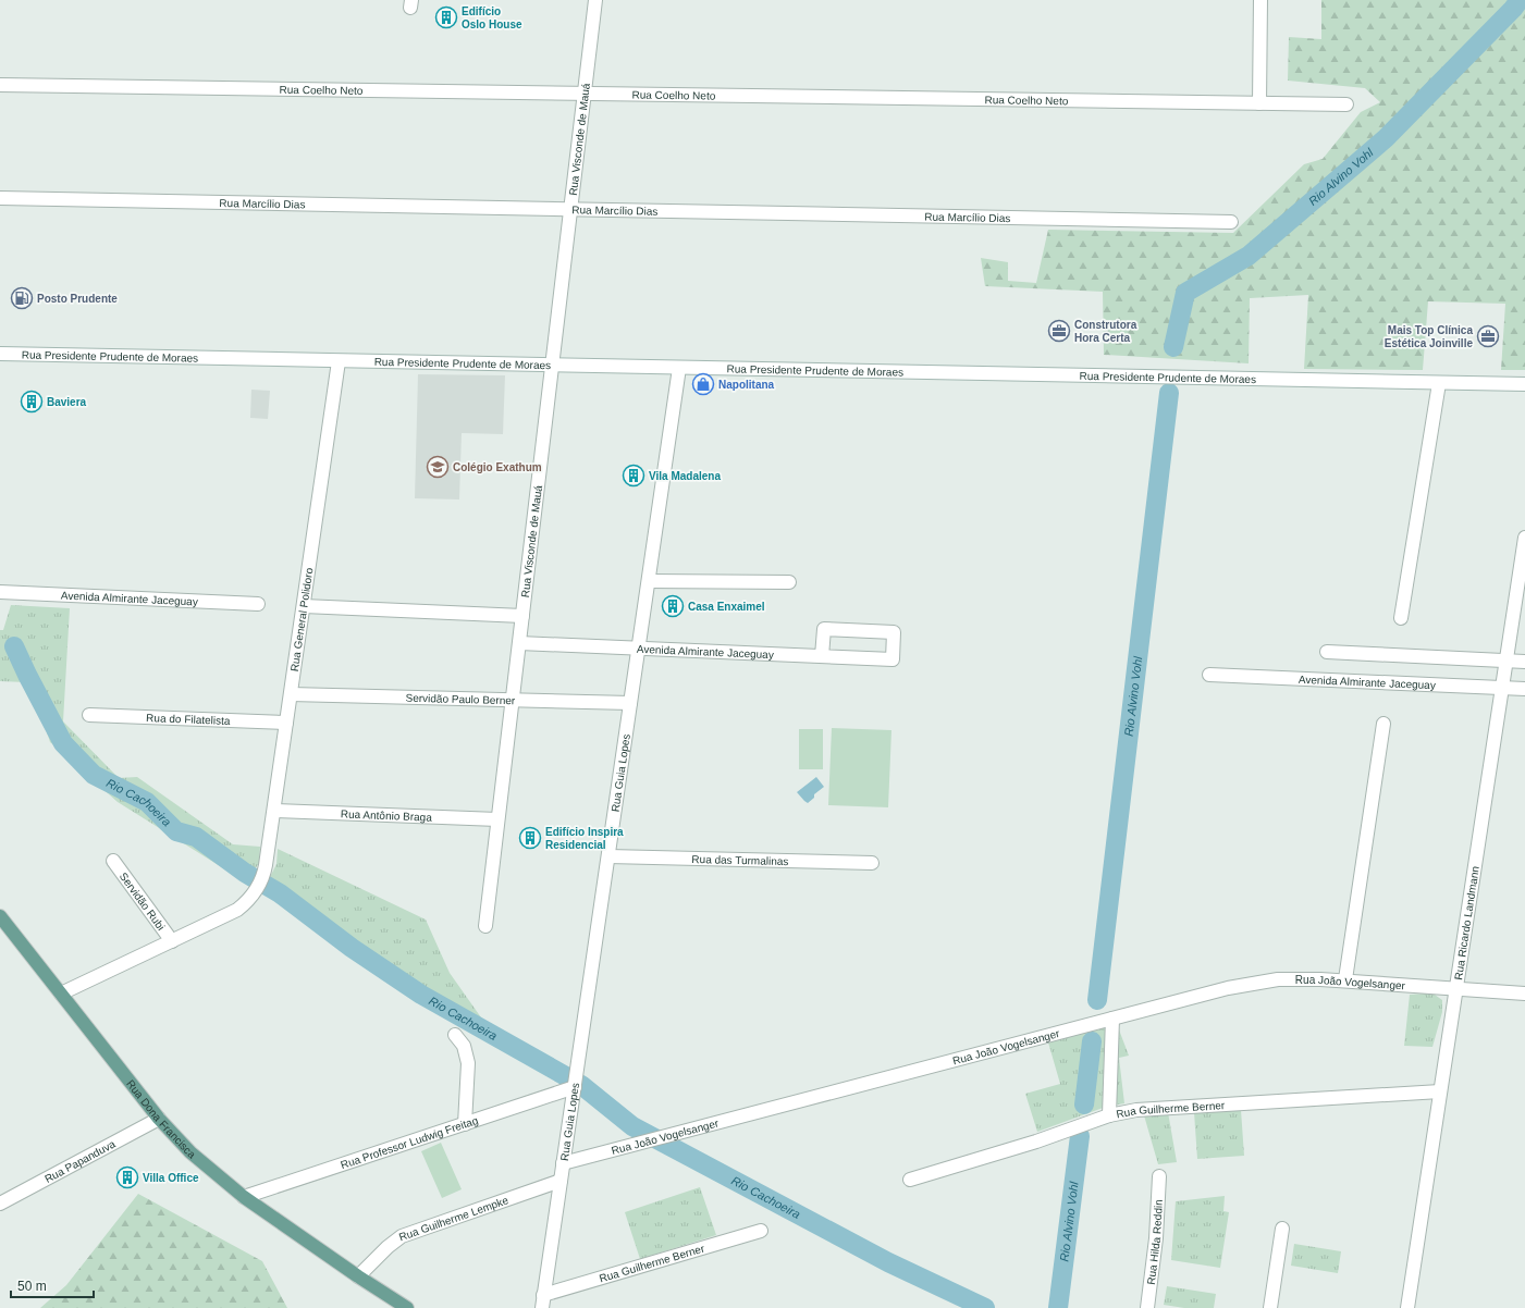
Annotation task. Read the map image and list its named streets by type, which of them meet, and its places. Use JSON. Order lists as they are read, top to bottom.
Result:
{
  "streets": {
    "main road": ["Rua Dona Francisca"],
    "street": [
      "Rua Coelho Neto",
      "Rua Visconde de Mauá",
      "Rua Marcílio Dias",
      "Rua Presidente Prudente de Moraes",
      "Avenida Almirante Jaceguay",
      "Rua General Polidoro",
      "Servidão Paulo Berner",
      "Rua do Filatelista",
      "Rua Guia Lopes",
      "Rua Antônio Braga",
      "Rua das Turmalinas",
      "Servidão Rubi",
      "Rua Ricardo Landmann",
      "Rua João Vogelsanger",
      "Rua Guilherme Berner",
      "Rua Professor Ludwig Freitag",
      "Rua Papanduva",
      "Rua Guilherme Lempke",
      "Rua Hilda Reddin"
    ]
  },
  "crossings": [
    ["Rua Coelho Neto", "Rua Visconde de Mauá"],
    ["Rua Visconde de Mauá", "Rua Marcílio Dias"],
    ["Rua Visconde de Mauá", "Rua Presidente Prudente de Moraes"],
    ["Rua Visconde de Mauá", "Avenida Almirante Jaceguay"],
    ["Rua Visconde de Mauá", "Servidão Paulo Berner"],
    ["Rua Visconde de Mauá", "Rua Antônio Braga"],
    ["Rua Presidente Prudente de Moraes", "Rua General Polidoro"],
    ["Rua Presidente Prudente de Moraes", "Rua Guia Lopes"],
    ["Avenida Almirante Jaceguay", "Rua Guia Lopes"],
    ["Avenida Almirante Jaceguay", "Rua Ricardo Landmann"],
    ["Rua General Polidoro", "Servidão Paulo Berner"],
    ["Rua General Polidoro", "Rua do Filatelista"],
    ["Rua General Polidoro", "Rua Antônio Braga"],
    ["Rua General Polidoro", "Servidão Rubi"],
    ["Servidão Paulo Berner", "Rua Guia Lopes"],
    ["Rua Guia Lopes", "Rua das Turmalinas"],
    ["Rua Guia Lopes", "Rua João Vogelsanger"],
    ["Rua Guia Lopes", "Rua Guilherme Berner"],
    ["Rua Guia Lopes", "Rua Professor Ludwig Freitag"],
    ["Rua Guia Lopes", "Rua Guilherme Lempke"],
    ["Rua Ricardo Landmann", "Rua João Vogelsanger"],
    ["Rua Ricardo Landmann", "Rua Guilherme Berner"],
    ["Rua Dona Francisca", "Rua Professor Ludwig Freitag"],
    ["Rua Dona Francisca", "Rua Papanduva"],
    ["Rua Dona Francisca", "Rua Guilherme Lempke"]
  ],
  "water": ["Rio Alvino Vohl", "Rio Cachoeira"],
  "places": {
    "building": [
      "Edifício Oslo House",
      "Baviera",
      "Vila Madalena",
      "Casa Enxaimel",
      "Edifício Inspira Residencial",
      "Villa Office"
    ],
    "fuel station": ["Posto Prudente"],
    "office": ["Construtora Hora Certa", "Mais Top Clínica Estética Joinville"],
    "shop": ["Napolitana"],
    "school or university": ["Colégio Exathum"]
  },
  "scale_bar": "50 m"
}
